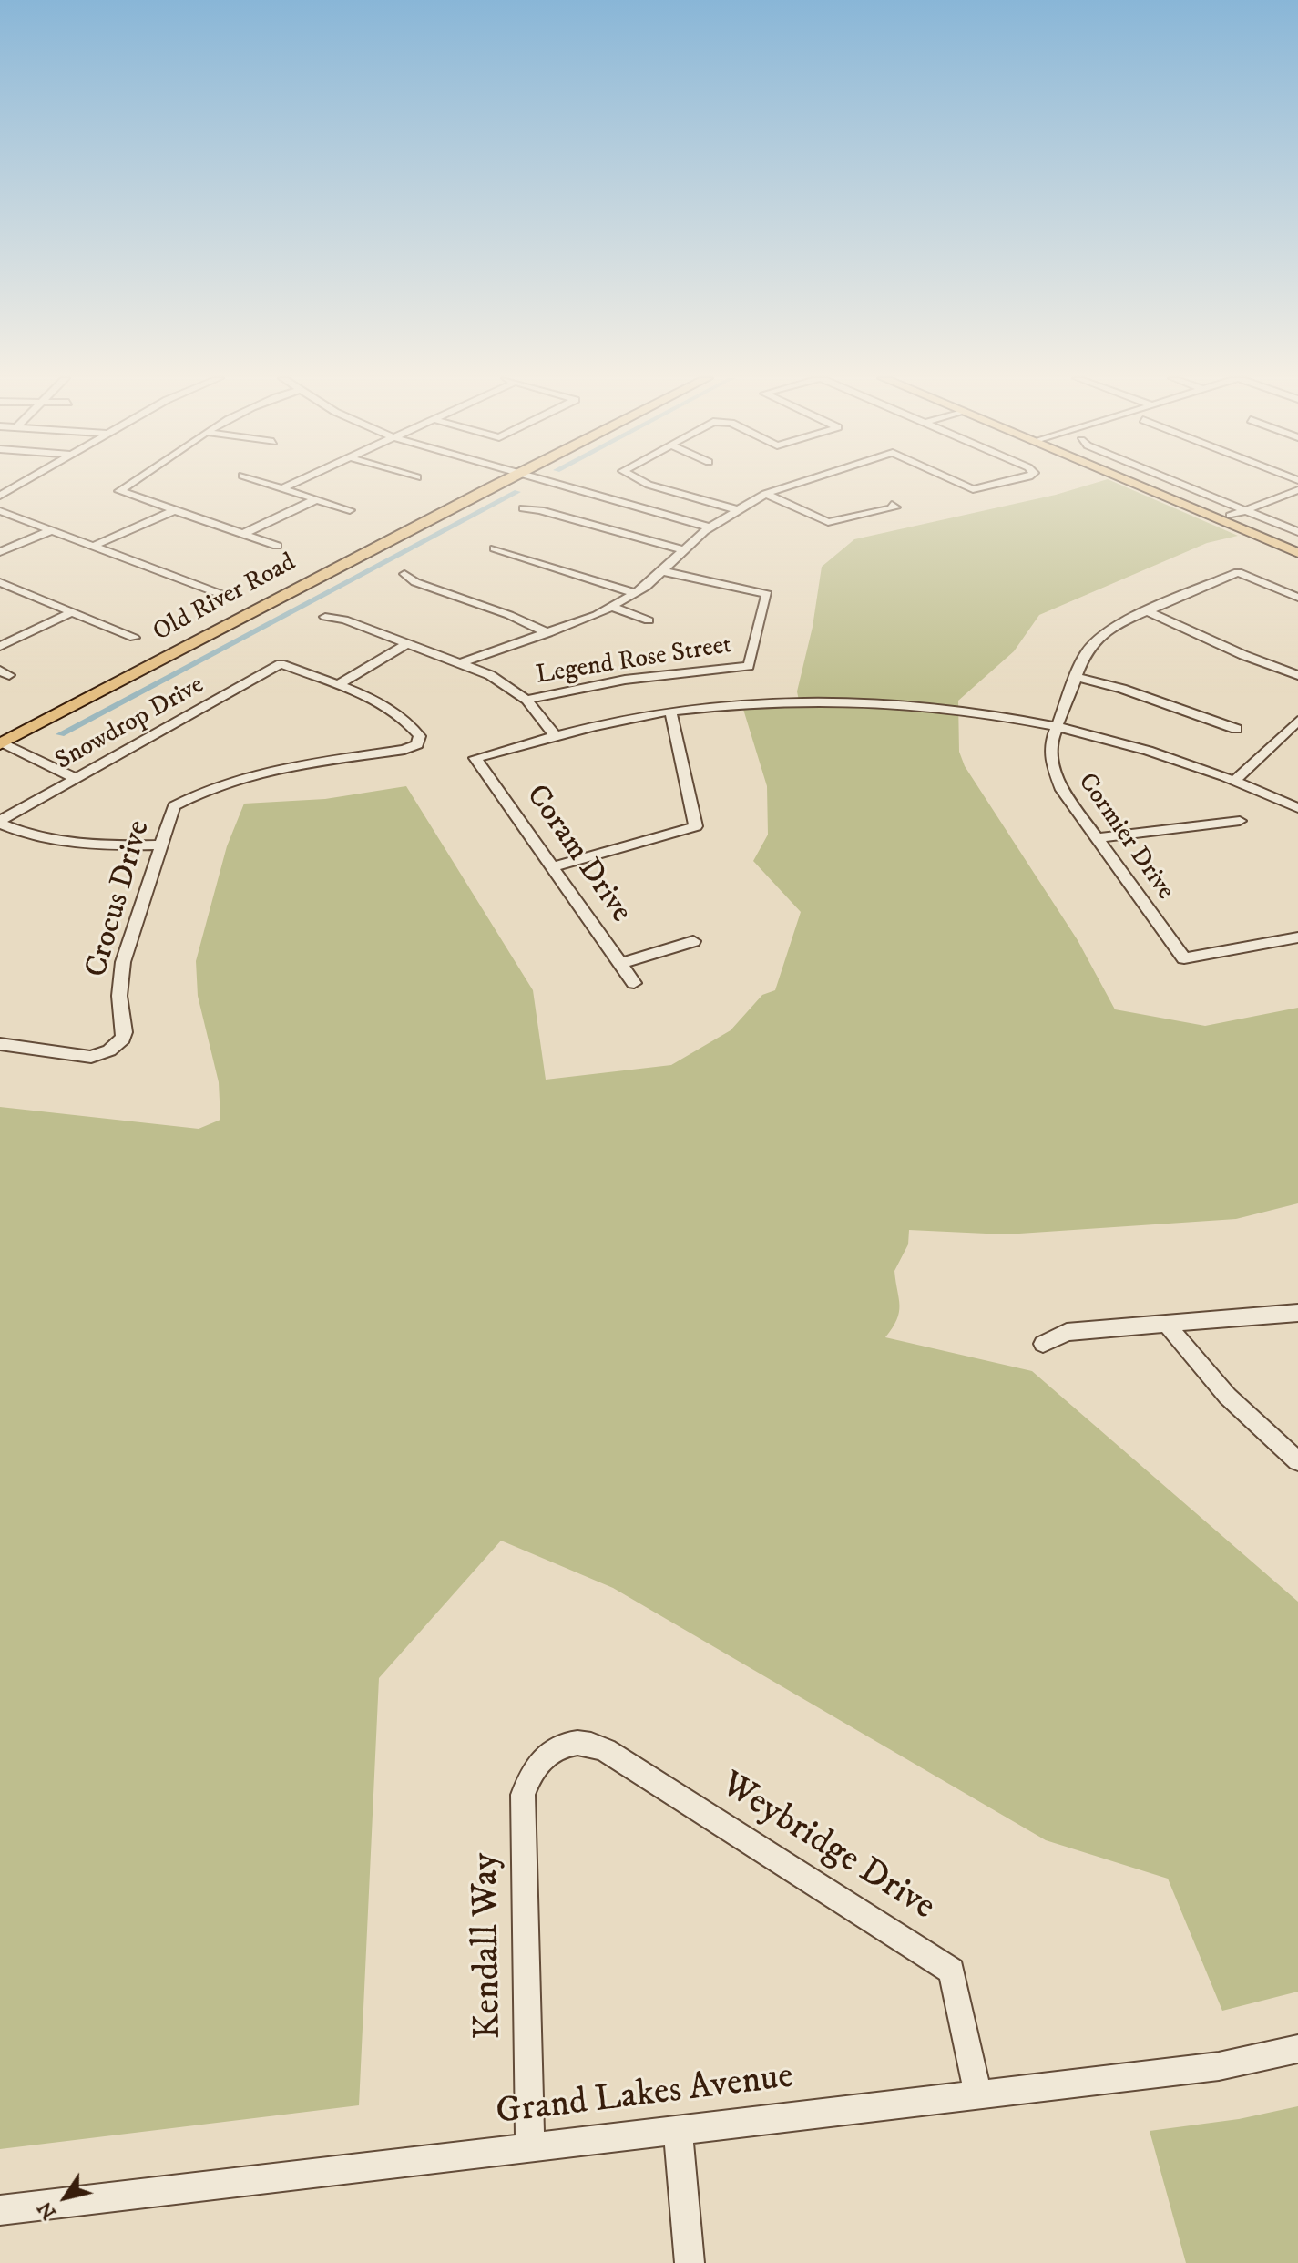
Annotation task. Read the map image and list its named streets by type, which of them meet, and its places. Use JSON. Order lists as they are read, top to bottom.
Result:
{
  "streets": {
    "main road": ["Old River Road"],
    "street": [
      "Legend Rose Street",
      "Snowdrop Drive",
      "Cormier Drive",
      "Coram Drive",
      "Crocus Drive",
      "Weybridge Drive",
      "Kendall Way",
      "Grand Lakes Avenue"
    ]
  },
  "crossings": [
    ["Snowdrop Drive", "Crocus Drive"],
    ["Weybridge Drive", "Kendall Way"],
    ["Weybridge Drive", "Grand Lakes Avenue"],
    ["Kendall Way", "Grand Lakes Avenue"]
  ],
  "north": "bottom left"
}
